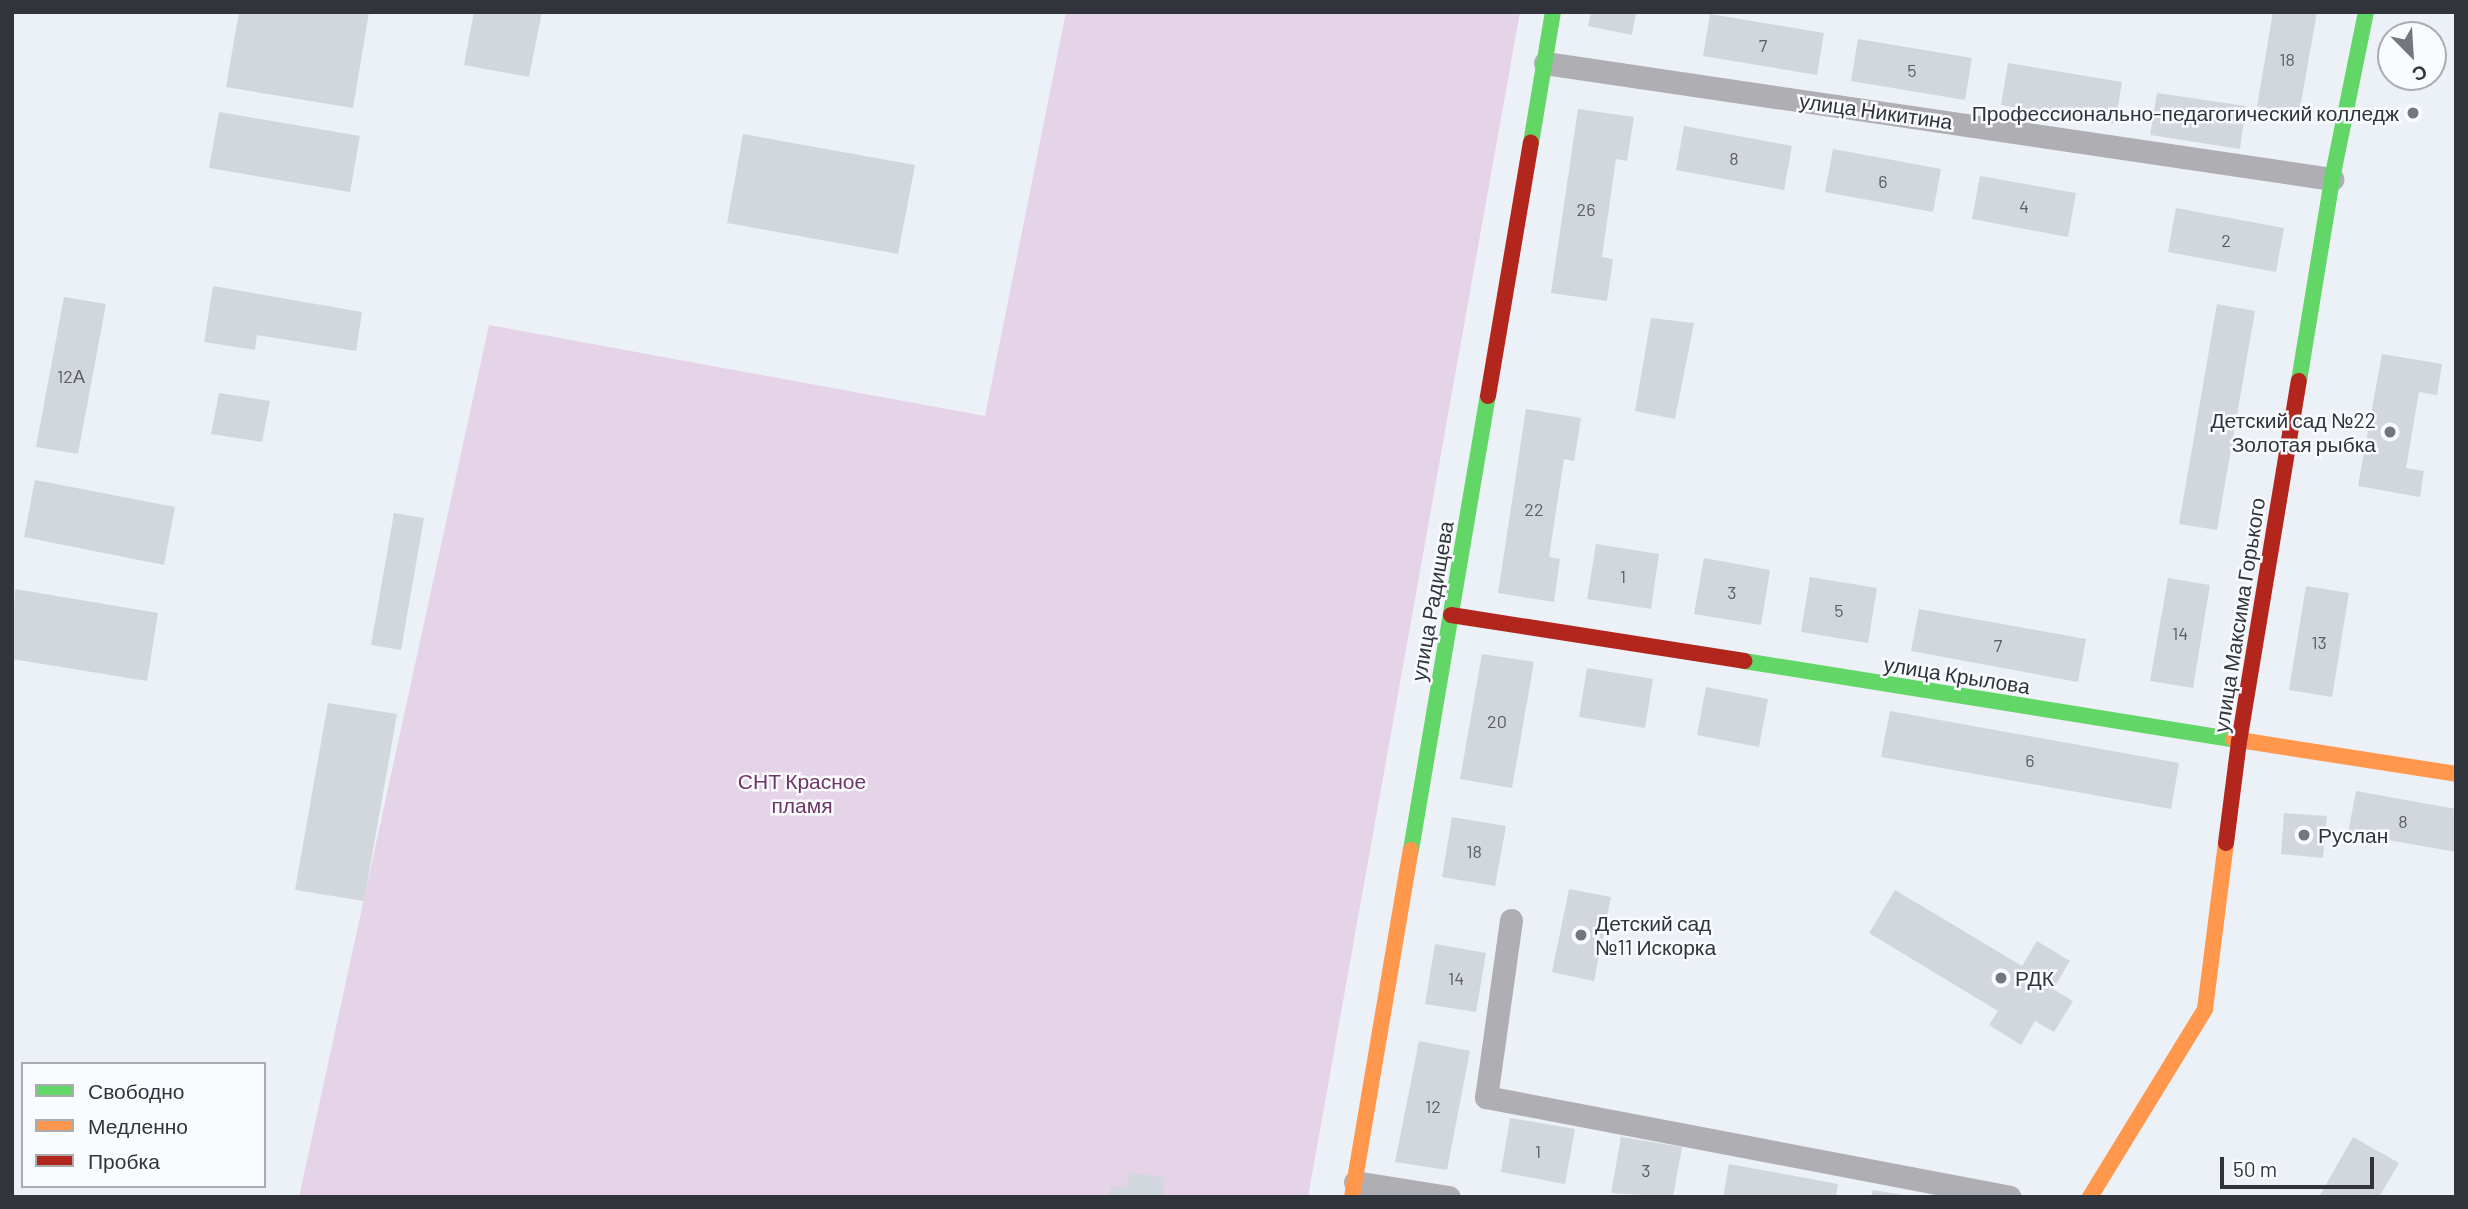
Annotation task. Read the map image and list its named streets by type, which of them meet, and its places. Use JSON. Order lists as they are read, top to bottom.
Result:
{
  "streets": {
    "street": [
      "улица Никитина",
      "улица Радищева",
      "улица Максима Горького",
      "улица Крылова"
    ]
  },
  "crossings": [
    ["улица Никитина", "улица Радищева"],
    ["улица Никитина", "улица Максима Горького"],
    ["улица Радищева", "улица Крылова"],
    ["улица Максима Горького", "улица Крылова"]
  ],
  "parks": ["СНТ Красное пламя"],
  "places": [
    "Профессионально-педагогический колледж",
    "Детский сад №22 Золотая рыбка",
    "Руслан",
    "Детский сад №11 Искорка",
    "РДК"
  ],
  "house_numbers": [
    "7",
    "18",
    "5",
    "8",
    "6",
    "4",
    "26",
    "2",
    "12А",
    "22",
    "1",
    "3",
    "5",
    "14",
    "13",
    "7",
    "20",
    "6",
    "8",
    "18",
    "14",
    "12",
    "1",
    "3"
  ],
  "legend": ["Свободно", "Медленно", "Пробка"],
  "scale_bar": "50 m",
  "north": "bottom right"
}
